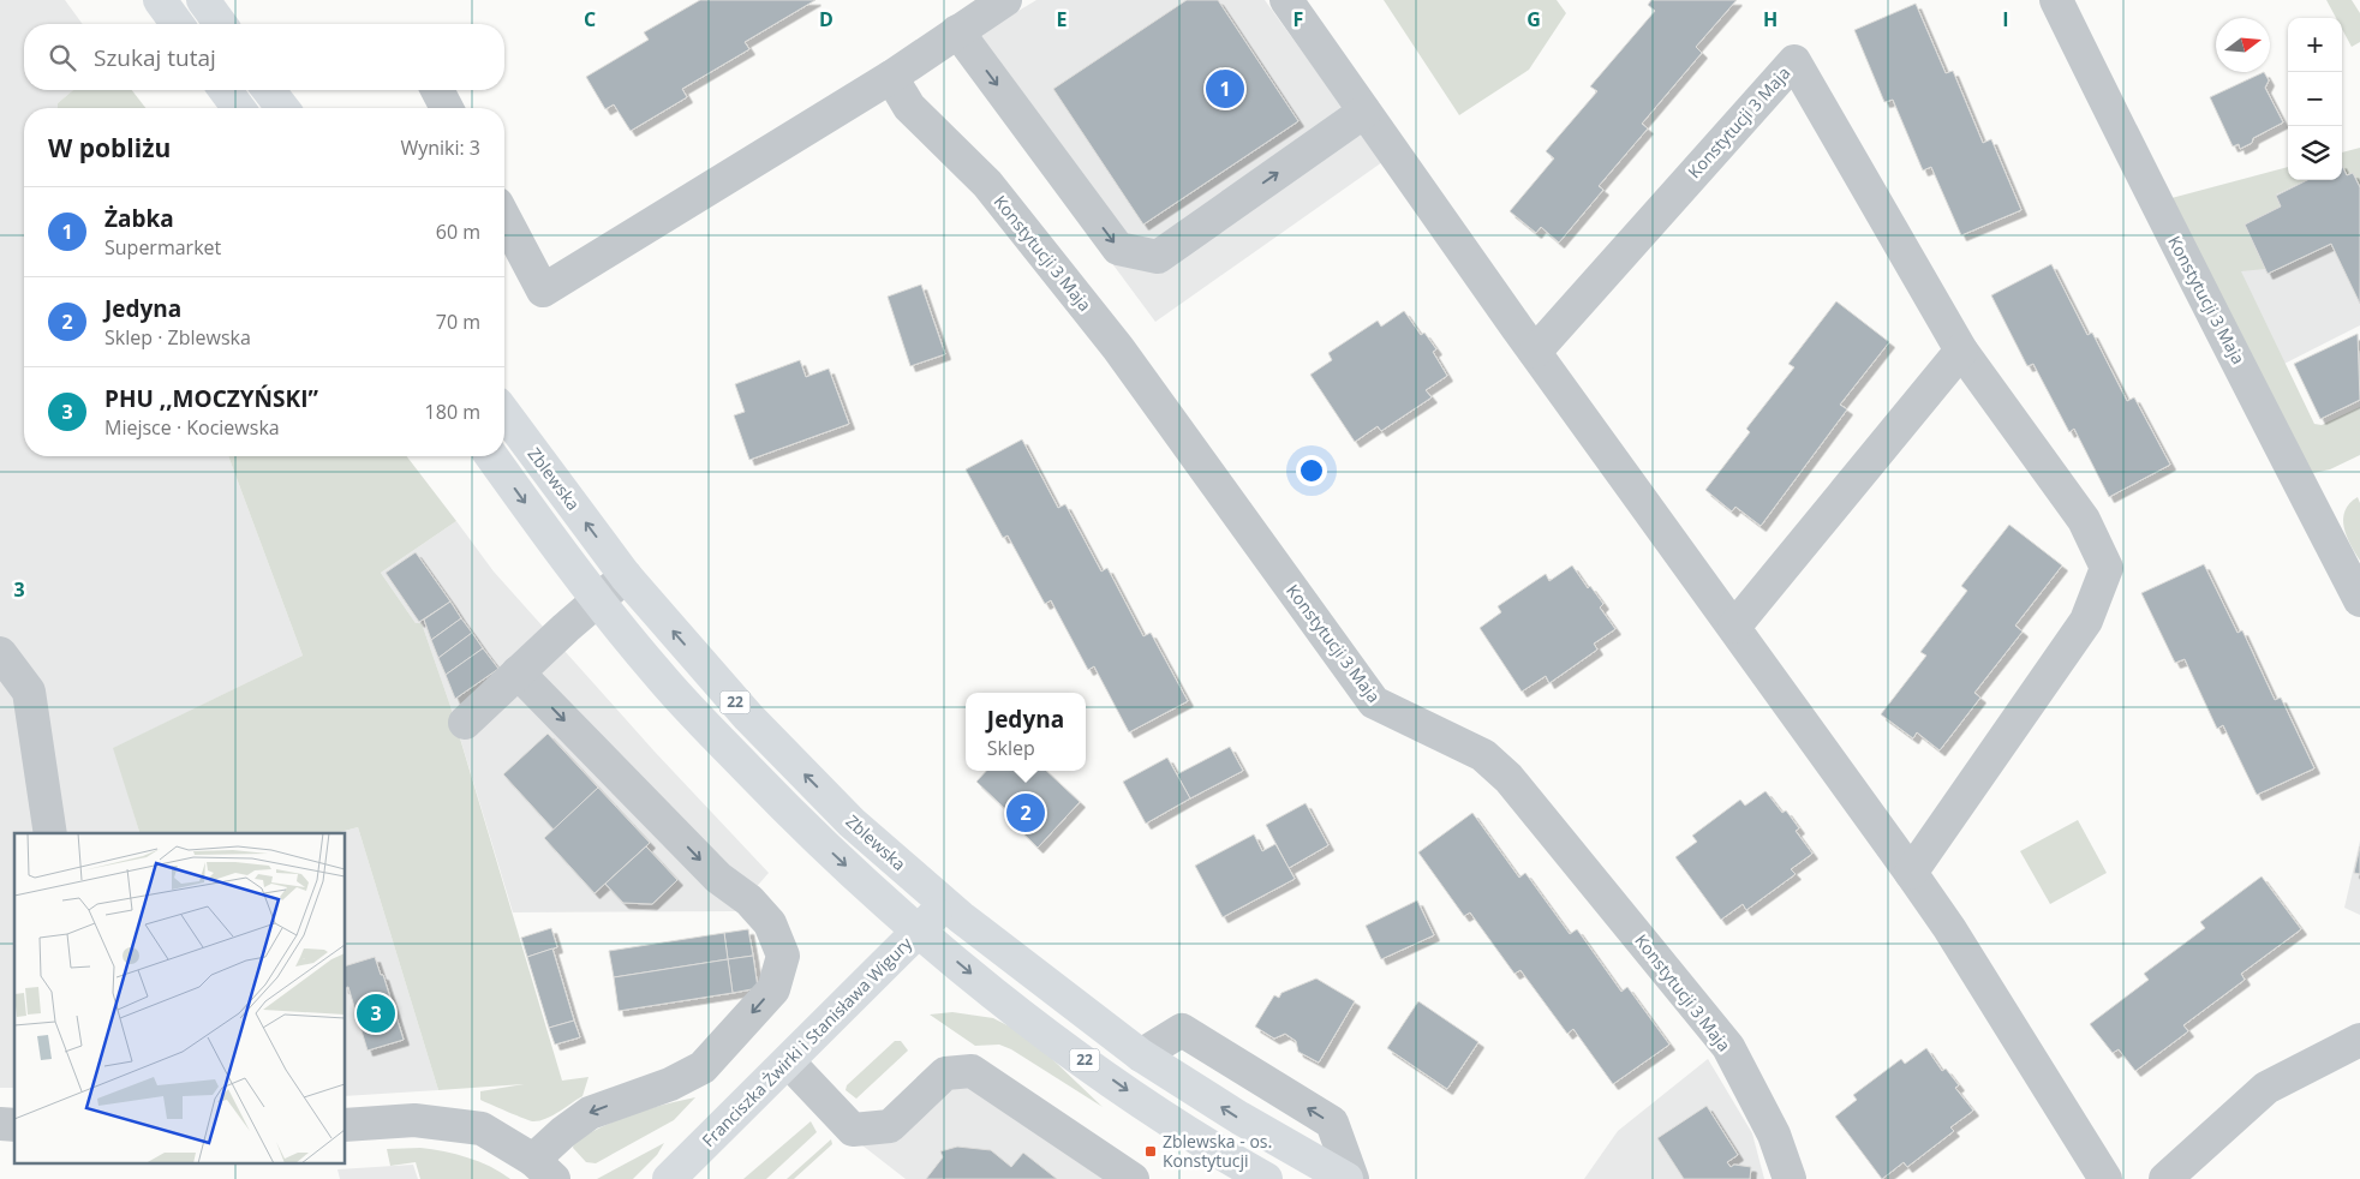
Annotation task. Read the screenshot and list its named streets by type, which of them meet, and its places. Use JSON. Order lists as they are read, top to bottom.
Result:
{
  "streets": {
    "main road": ["Zblewska", "22", "Franciszka Żwirki i Stanisława Wigury"],
    "street": ["Konstytucji 3 Maja"]
  },
  "crossings": [
    ["Zblewska", "Franciszka Żwirki i Stanisława Wigury"],
    ["22", "Franciszka Żwirki i Stanisława Wigury"]
  ],
  "places": {
    "transit": ["Zblewska - os. Konstytucji"]
  },
  "north": "right",
  "page": {
    "map_buttons": ["+", "−"],
    "search": "Szukaj tutaj",
    "pins": ["1", "2", "3"],
    "heading": ["W pobliżu", "Wyniki: 3"],
    "list": [
      {
        "mark": "1",
        "name": "Żabka",
        "note": "Supermarket",
        "value": "60 m"
      },
      {
        "mark": "2",
        "name": "Jedyna",
        "note": "Sklep · Zblewska",
        "value": "70 m"
      },
      {
        "mark": "3",
        "name": "PHU ,,MOCZYŃSKI”",
        "note": "Miejsce · Kociewska",
        "value": "180 m"
      }
    ],
    "popup": ["Jedyna", "Sklep"]
  },
  "grid": {
    "columns": [
      "C",
      "D",
      "E",
      "F",
      "G",
      "H",
      "I"
    ],
    "rows": ["3"]
  }
}
